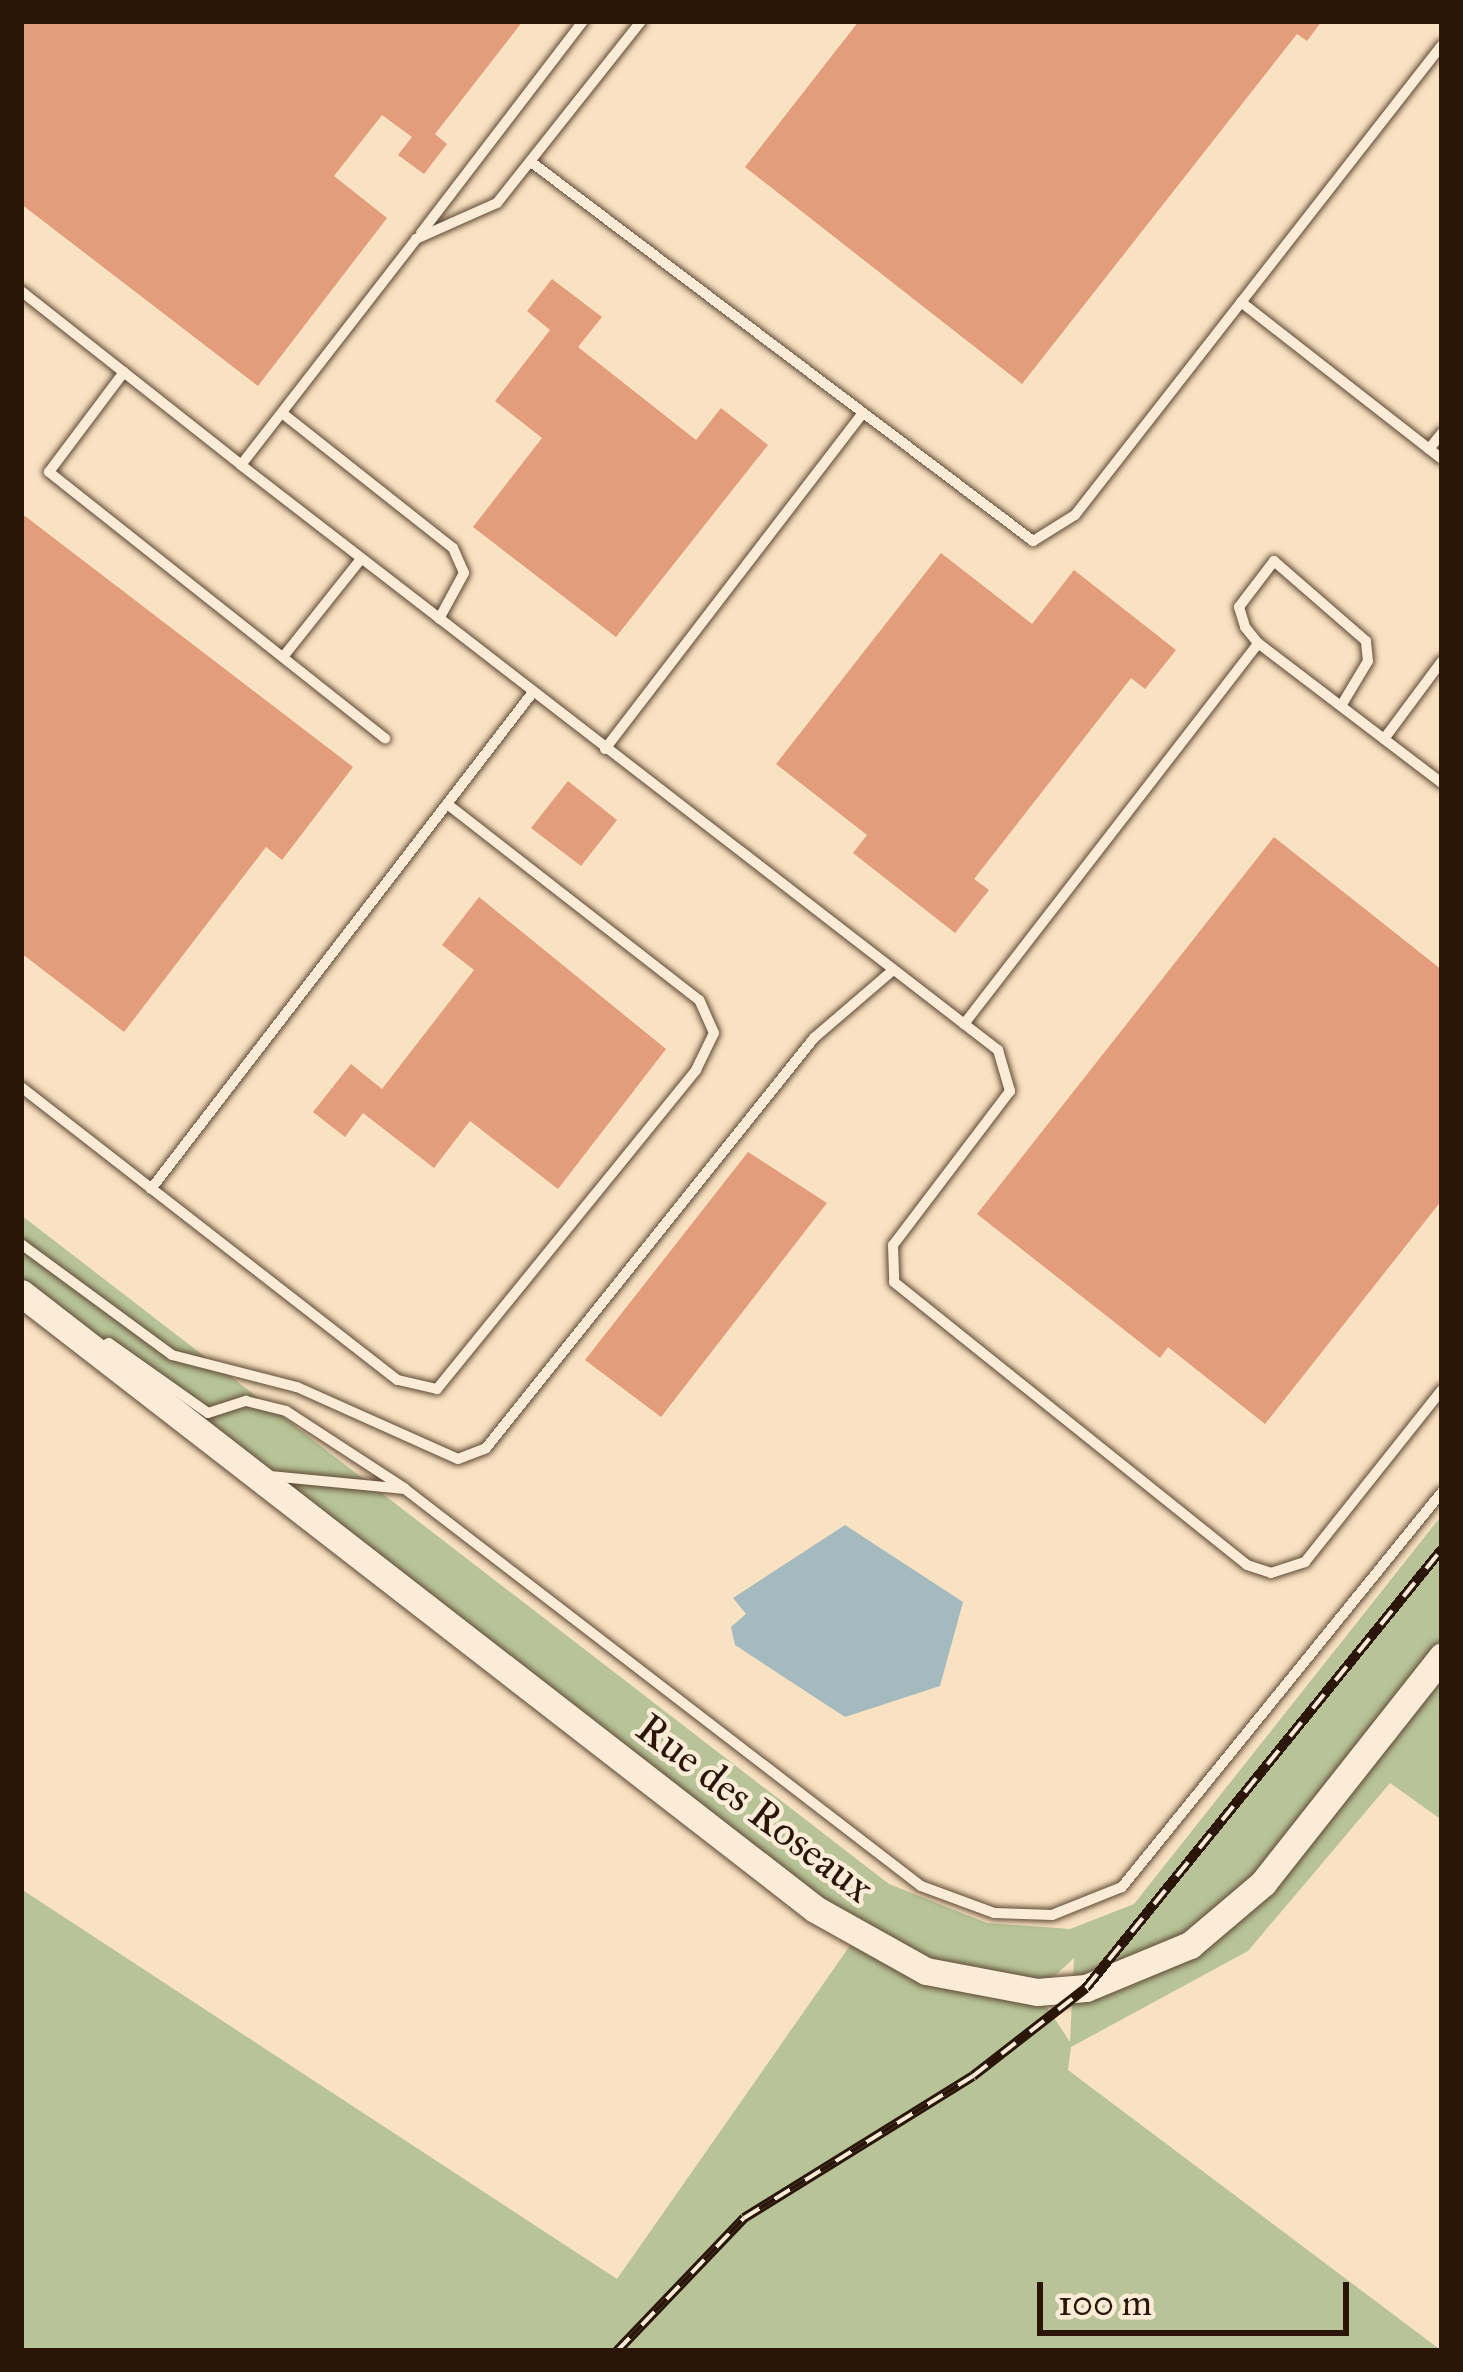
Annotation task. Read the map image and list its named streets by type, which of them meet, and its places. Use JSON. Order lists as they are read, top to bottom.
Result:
{
  "streets": {
    "street": ["Rue des Roseaux"]
  },
  "scale_bar": "100 m"
}
